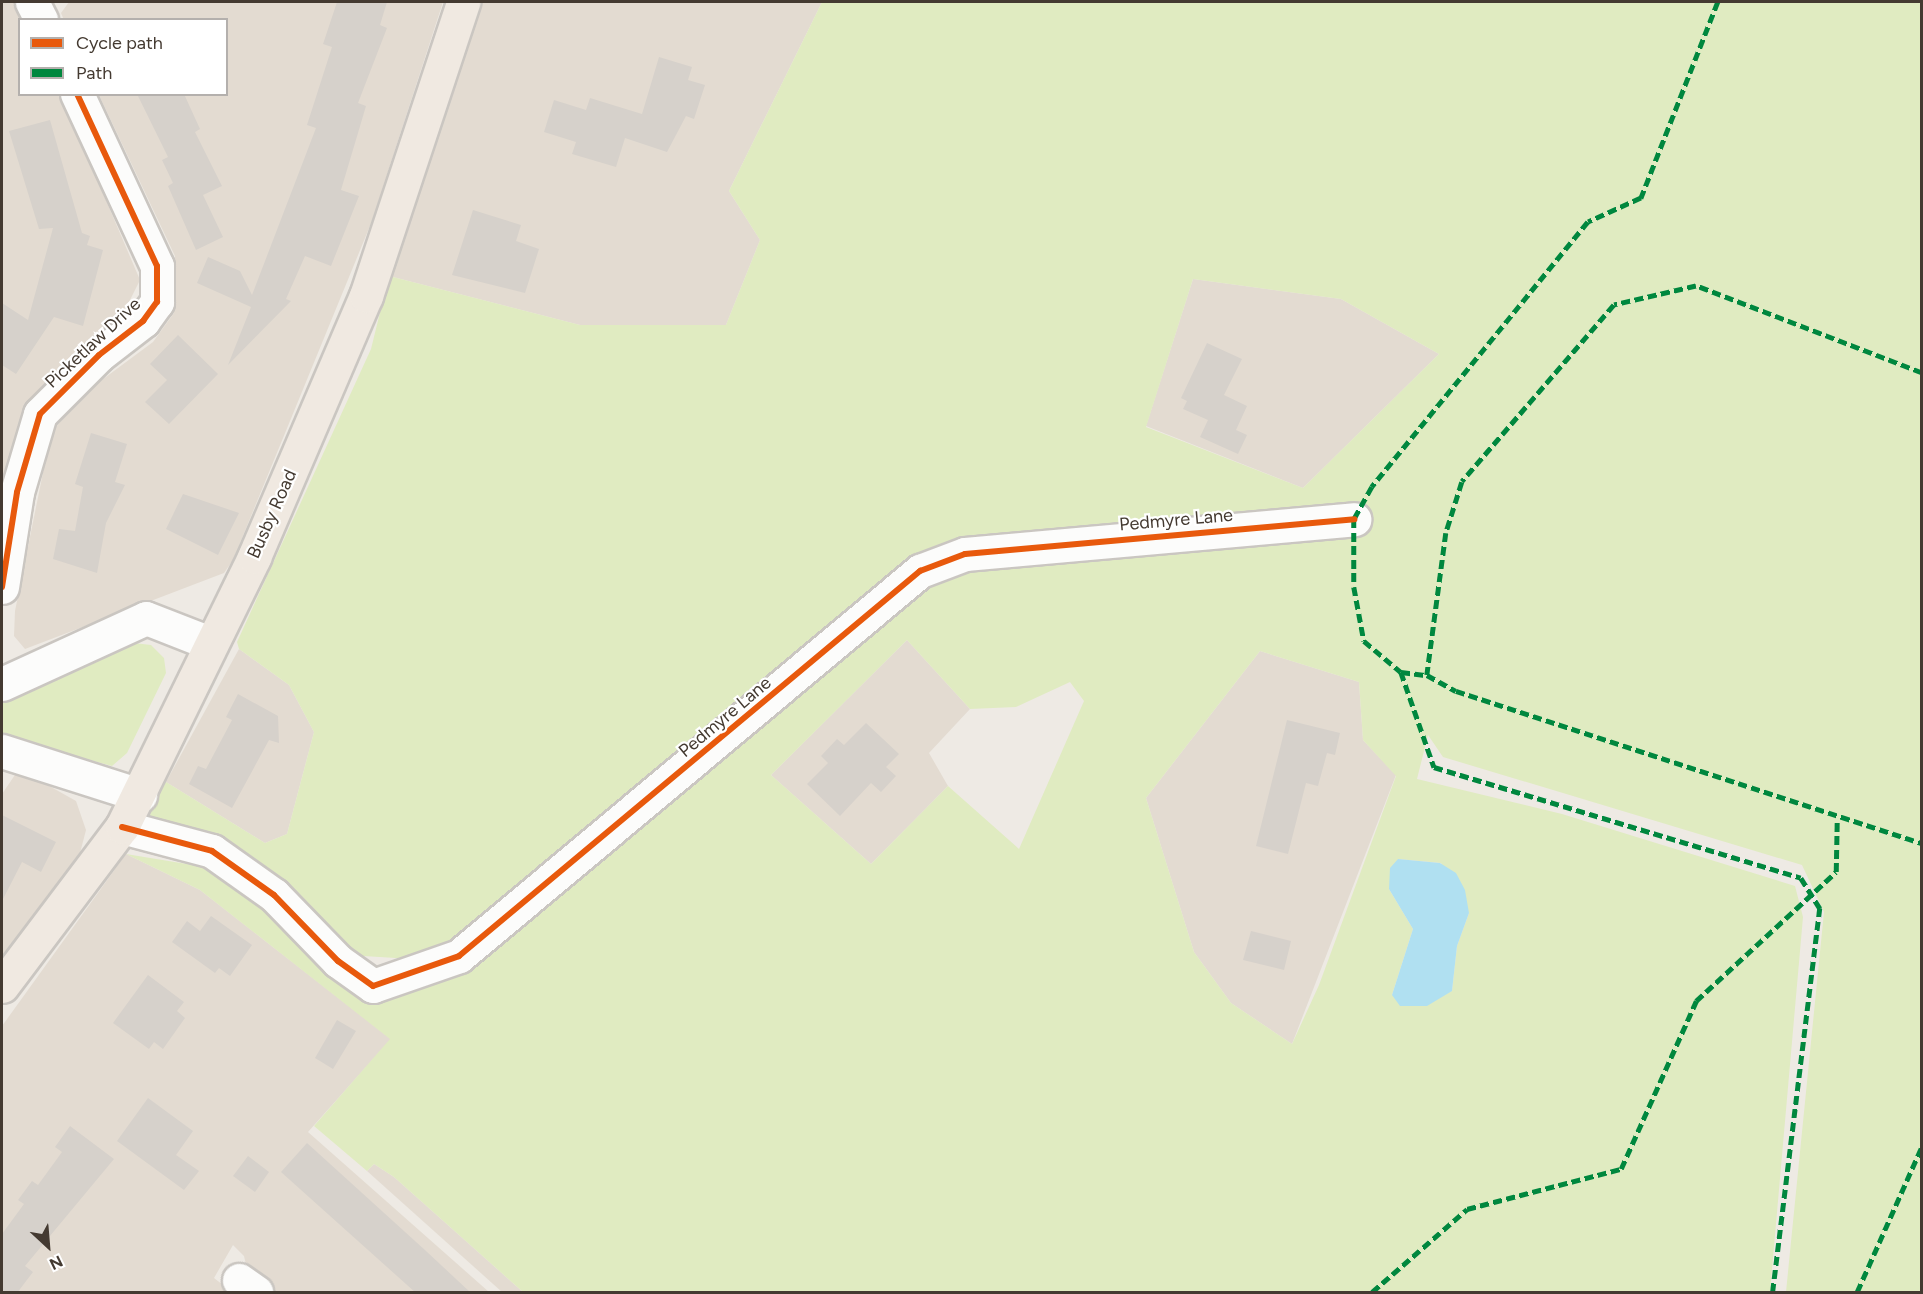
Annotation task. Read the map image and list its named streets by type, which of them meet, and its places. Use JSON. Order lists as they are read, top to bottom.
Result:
{
  "streets": {
    "main road": ["Busby Road"],
    "street": ["Picketlaw Drive", "Pedmyre Lane"]
  },
  "crossings": [
    ["Busby Road", "Pedmyre Lane"]
  ],
  "legend": ["Cycle path", "Path"],
  "north": "bottom right"
}
